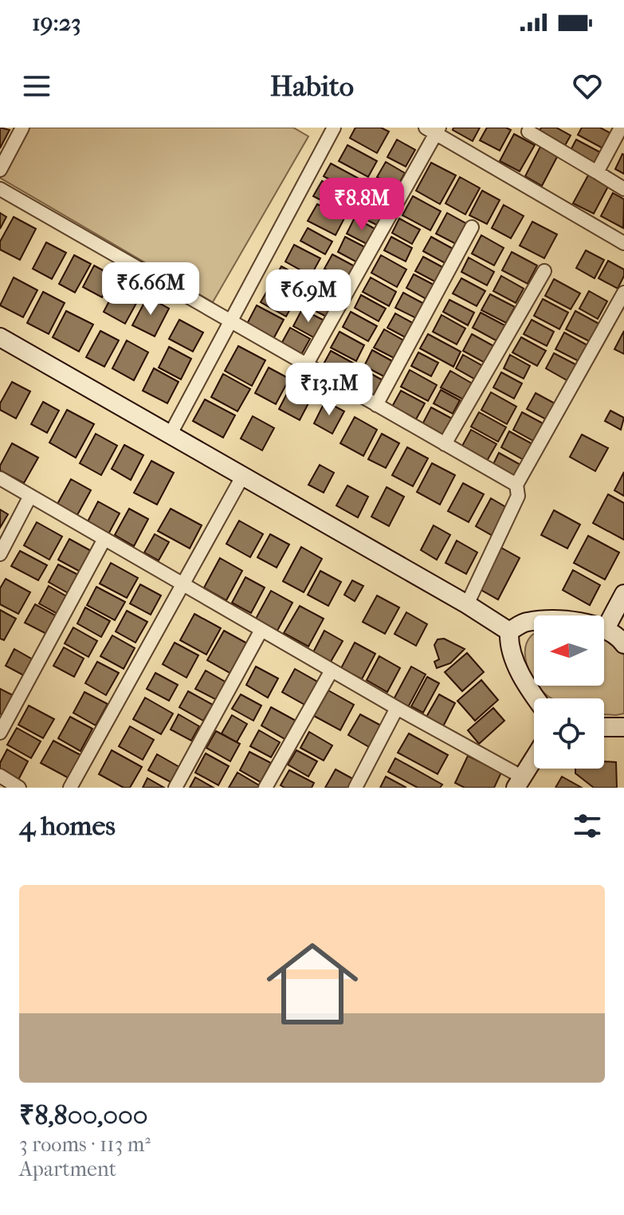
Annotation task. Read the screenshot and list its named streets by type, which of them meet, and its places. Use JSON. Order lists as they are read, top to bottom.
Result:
{
  "north": "left",
  "page": {
    "status": "19:23",
    "header": "Habito",
    "price": [
      "₹8.8M",
      "₹6.66M",
      "₹6.9M",
      "₹13.1M"
    ],
    "heading": "4 homes",
    "list": [
      {
        "name": "₹8,800,000",
        "note": "3 rooms · 113 m² · Apartment"
      }
    ]
  }
}
